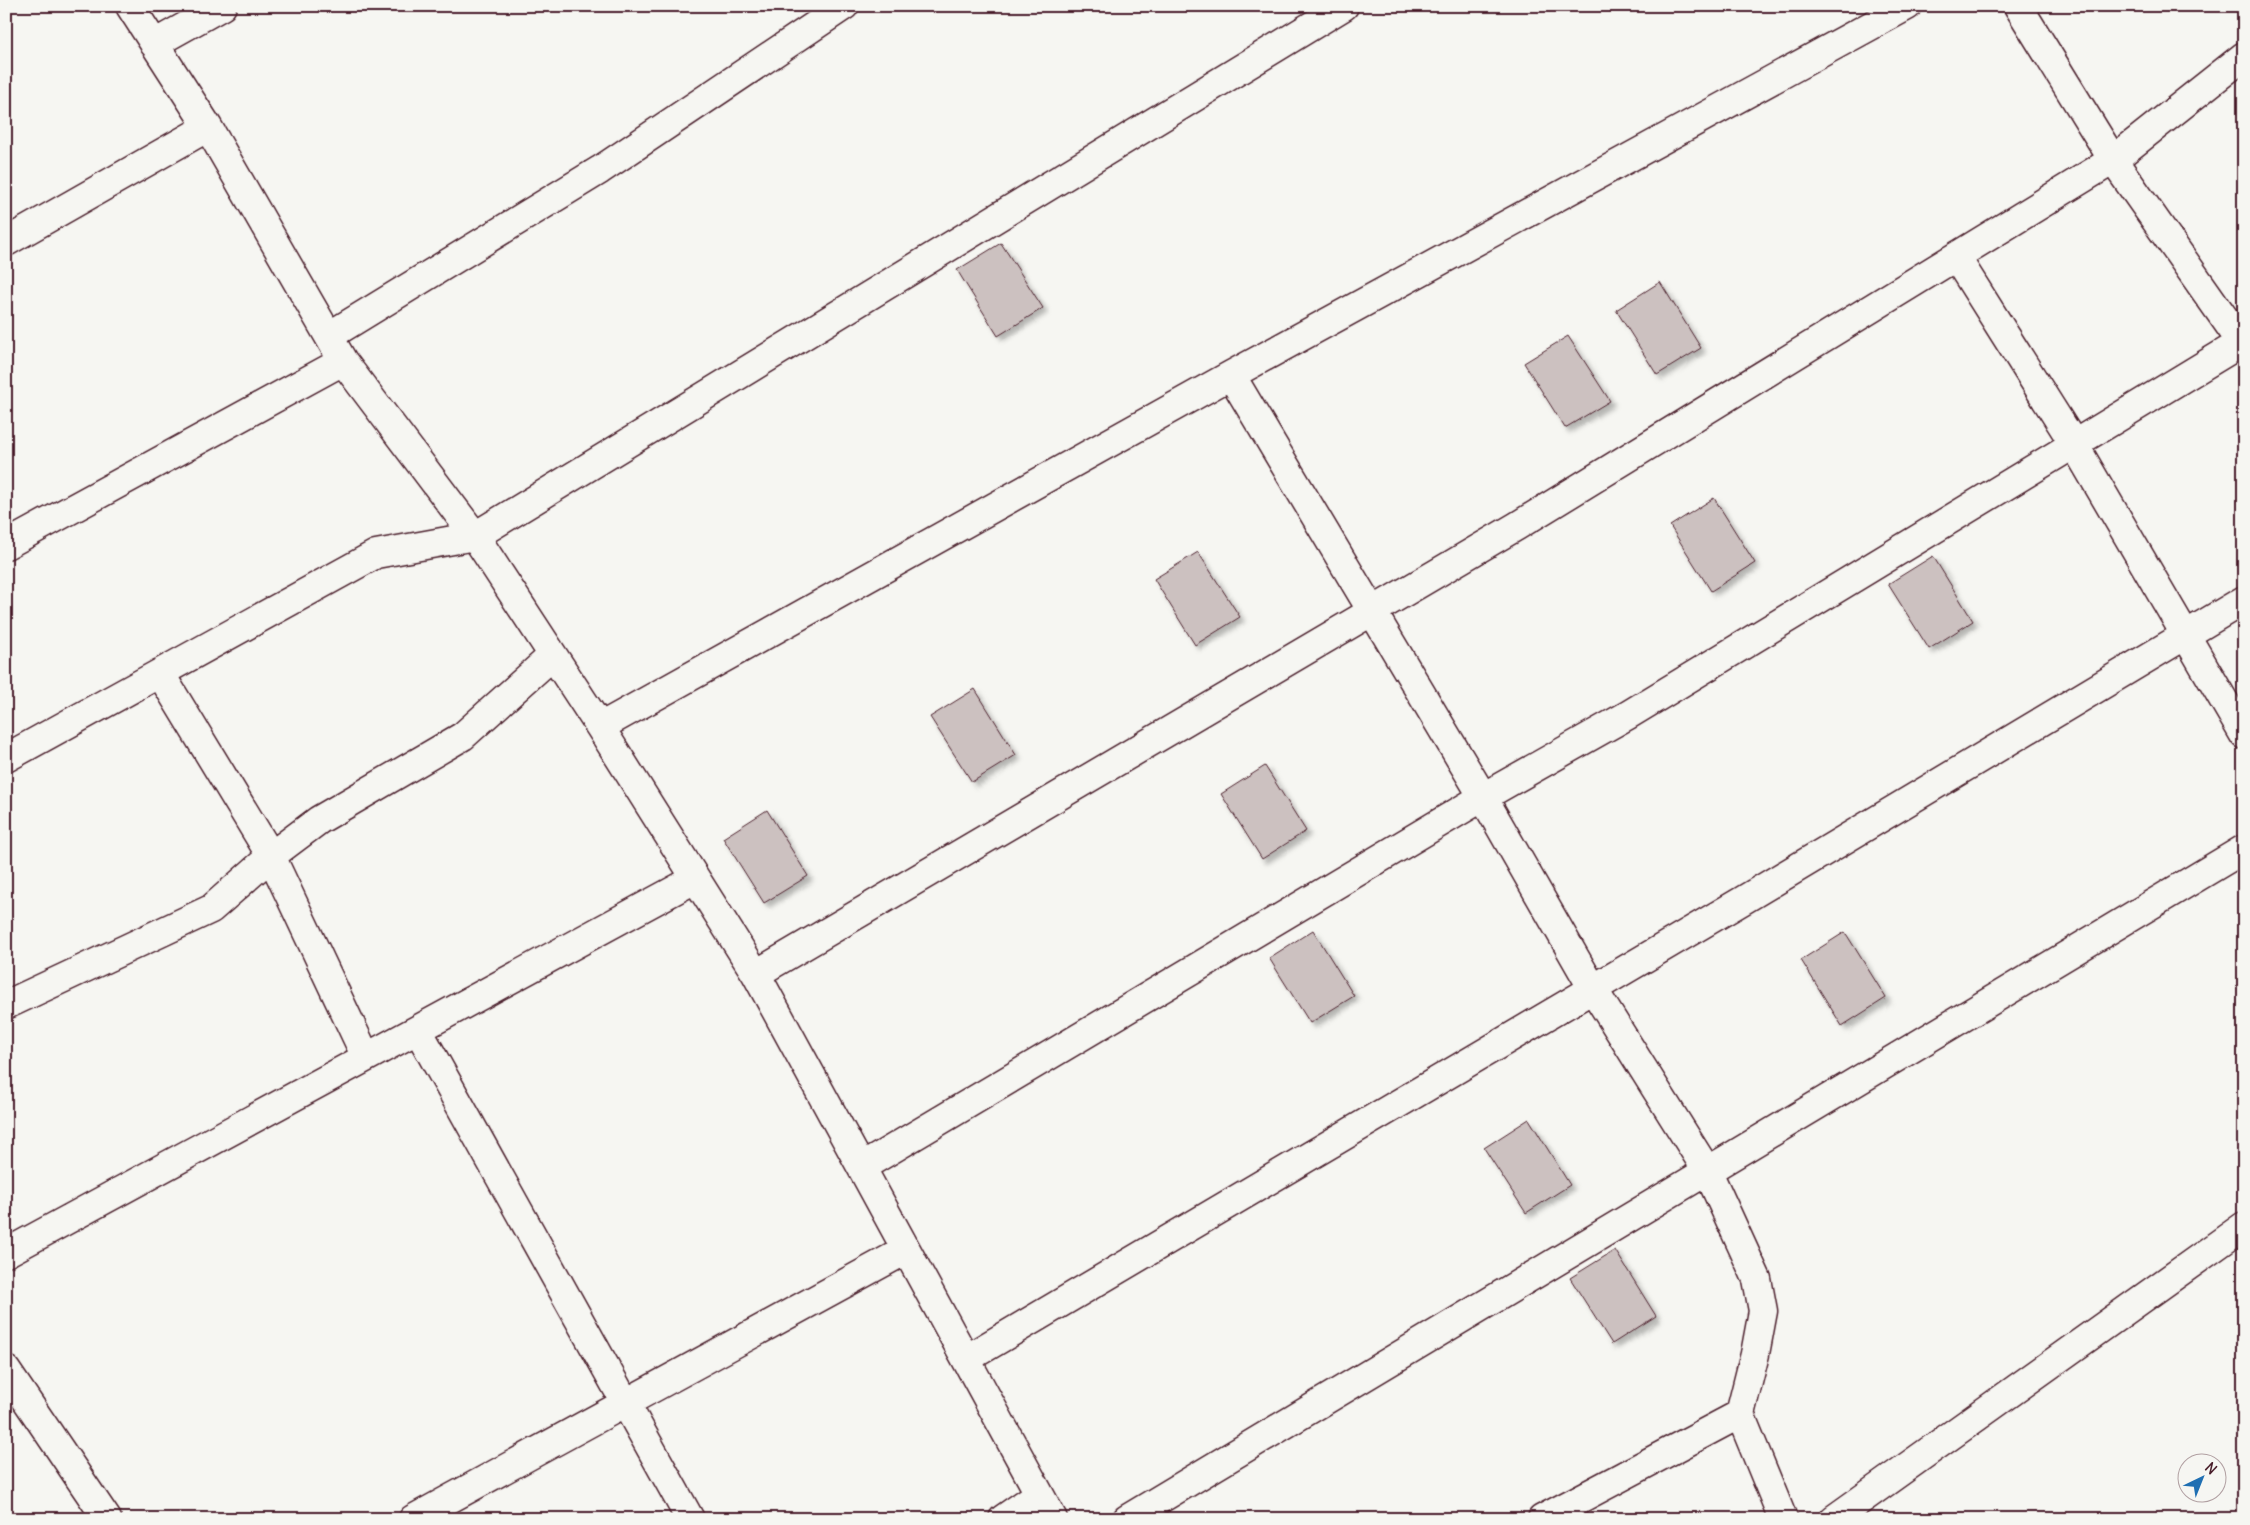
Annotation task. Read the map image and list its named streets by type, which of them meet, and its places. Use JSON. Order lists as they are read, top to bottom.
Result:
{
  "north": "top right"
}
